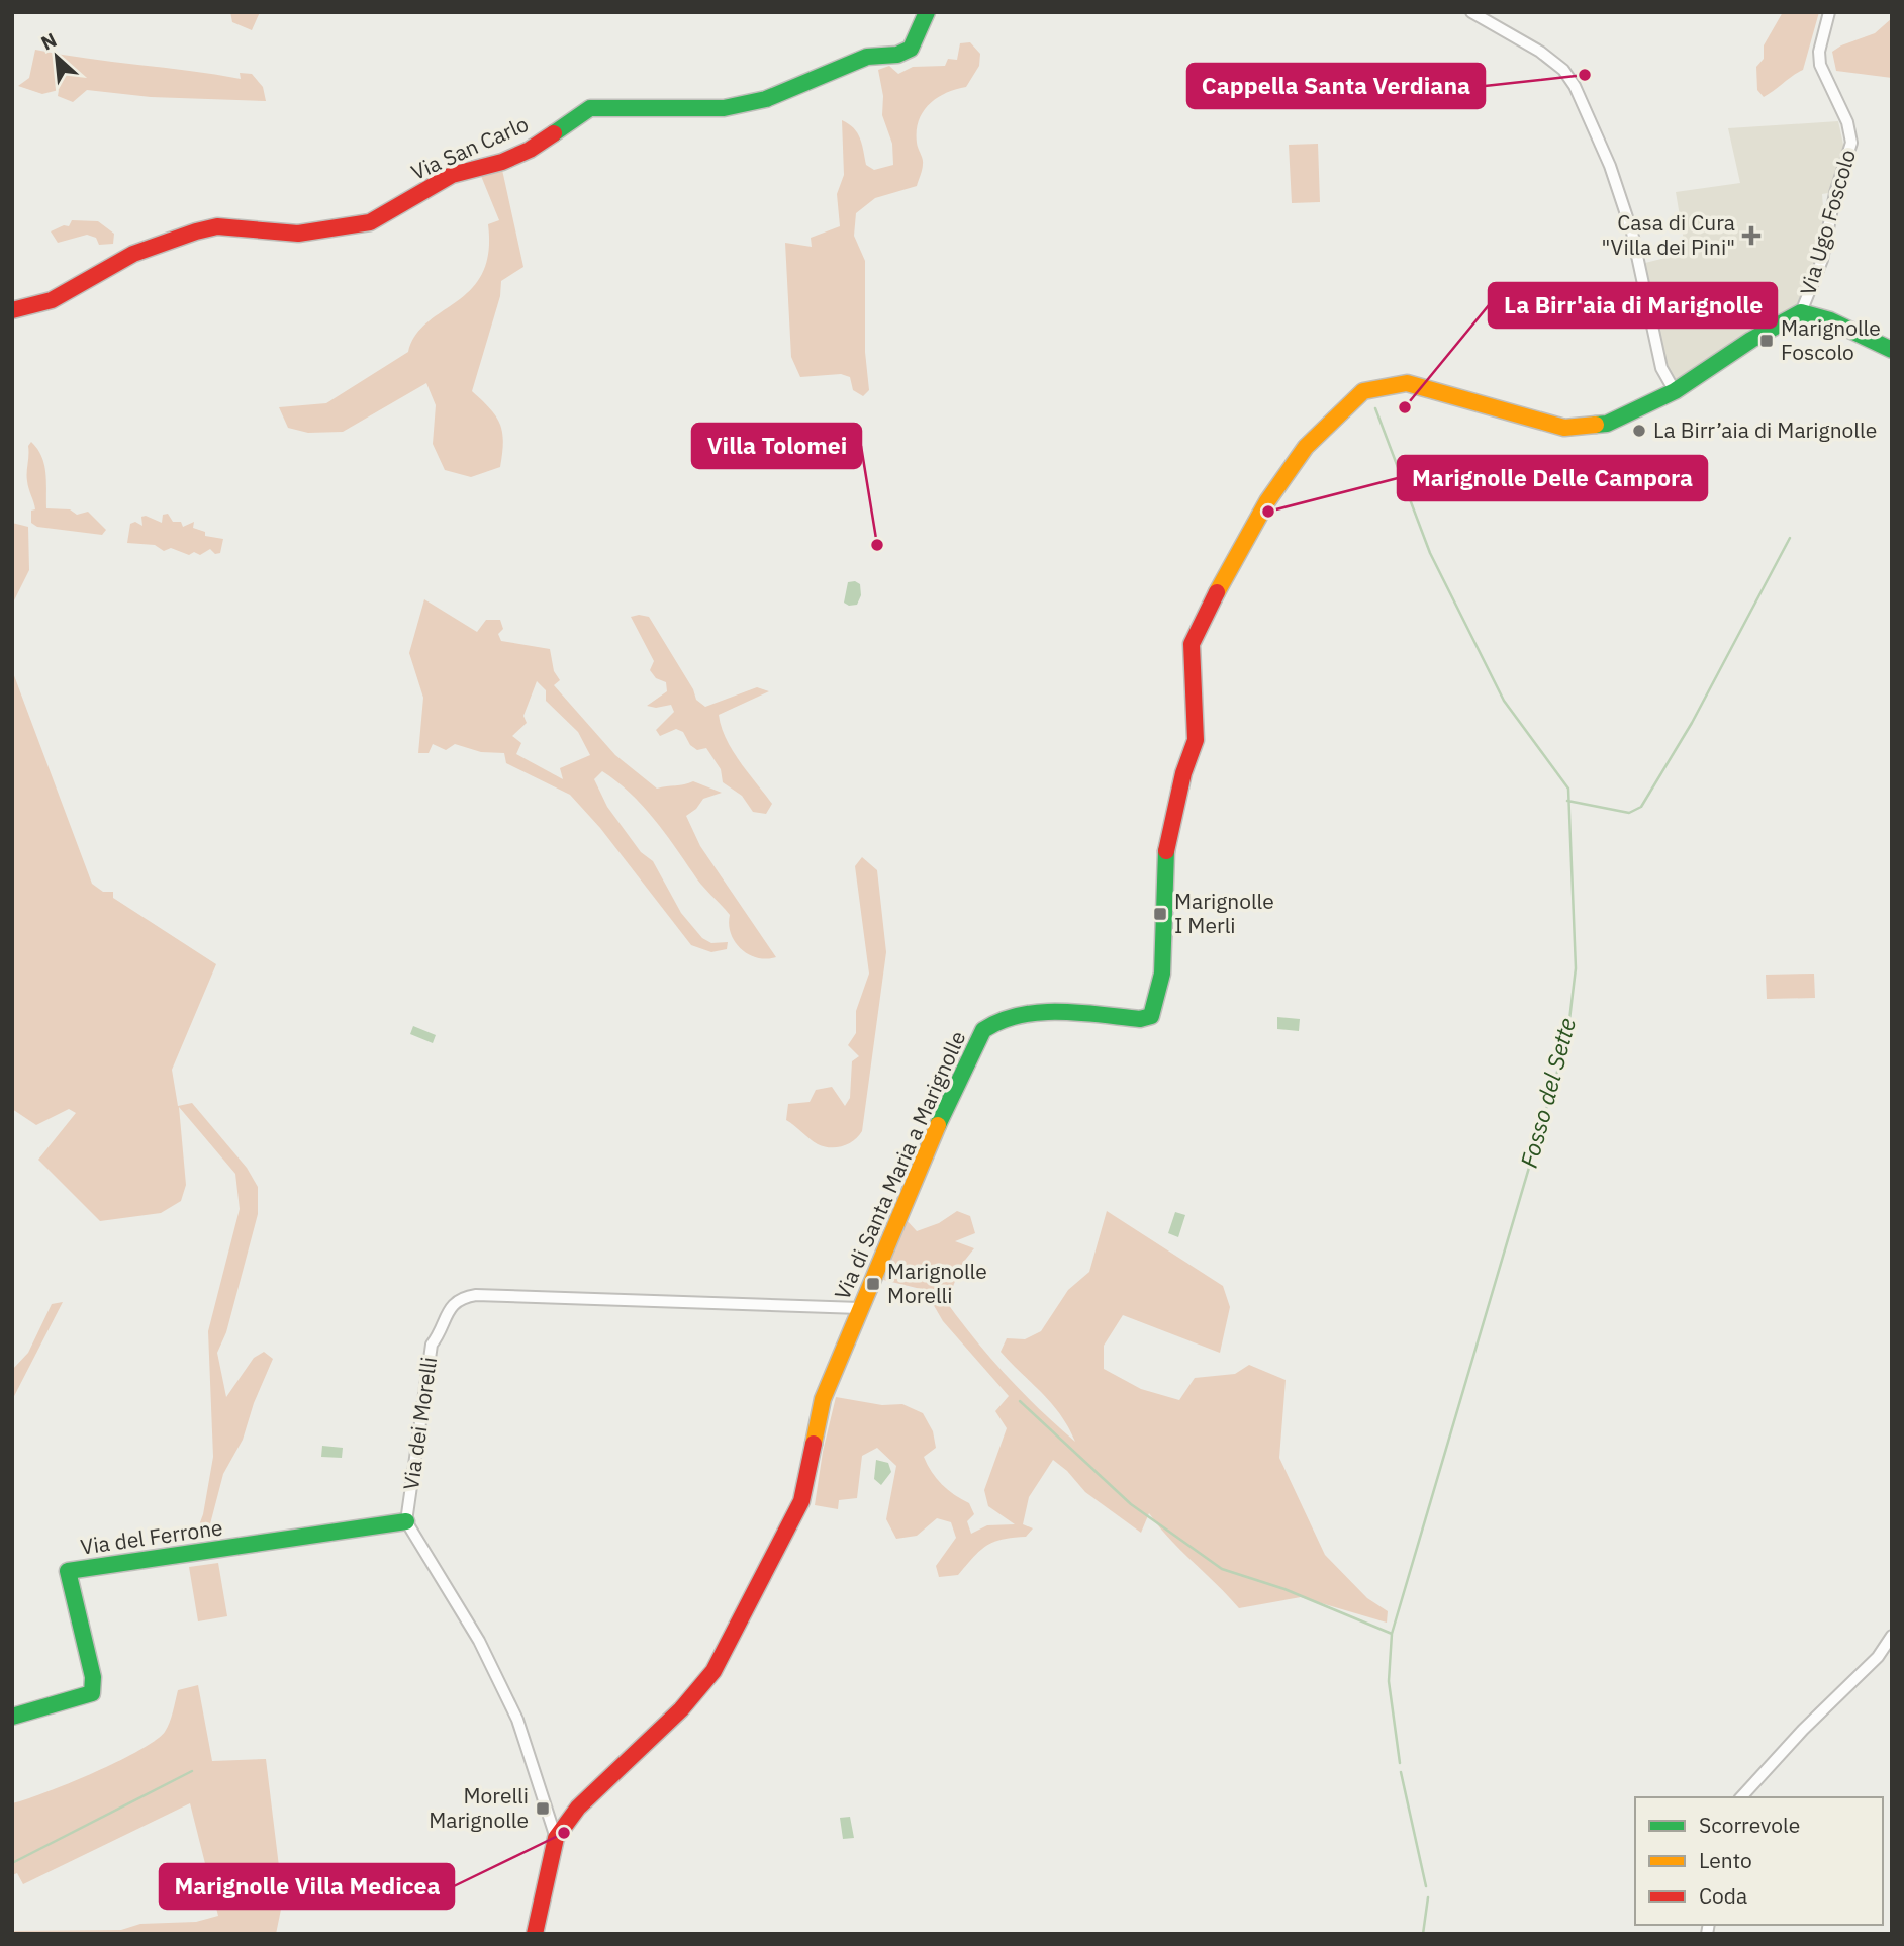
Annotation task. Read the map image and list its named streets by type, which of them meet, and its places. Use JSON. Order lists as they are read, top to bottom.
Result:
{
  "streets": {
    "street": [
      "Via San Carlo",
      "Via Ugo Foscolo",
      "Via di Santa Maria a Marignolle",
      "Via dei Morelli",
      "Via del Ferrone"
    ]
  },
  "crossings": [
    ["Via Ugo Foscolo", "Via di Santa Maria a Marignolle"],
    ["Via di Santa Maria a Marignolle", "Via dei Morelli"],
    ["Via dei Morelli", "Via del Ferrone"]
  ],
  "water": ["Fosso del Sette"],
  "places": {
    "other": [
      "Cappella Santa Verdiana",
      "La Birr'aia di Marignolle",
      "La Birr’aia di Marignolle",
      "Marignolle Delle Campora",
      "Villa Tolomei",
      "Marignolle Villa Medicea"
    ],
    "health": ["Casa di Cura \"Villa dei Pini\""],
    "transit": [
      "Marignolle Foscolo",
      "Marignolle I Merli",
      "Marignolle Morelli",
      "Morelli Marignolle"
    ]
  },
  "legend": ["Scorrevole", "Lento", "Coda"],
  "north": "top left"
}
